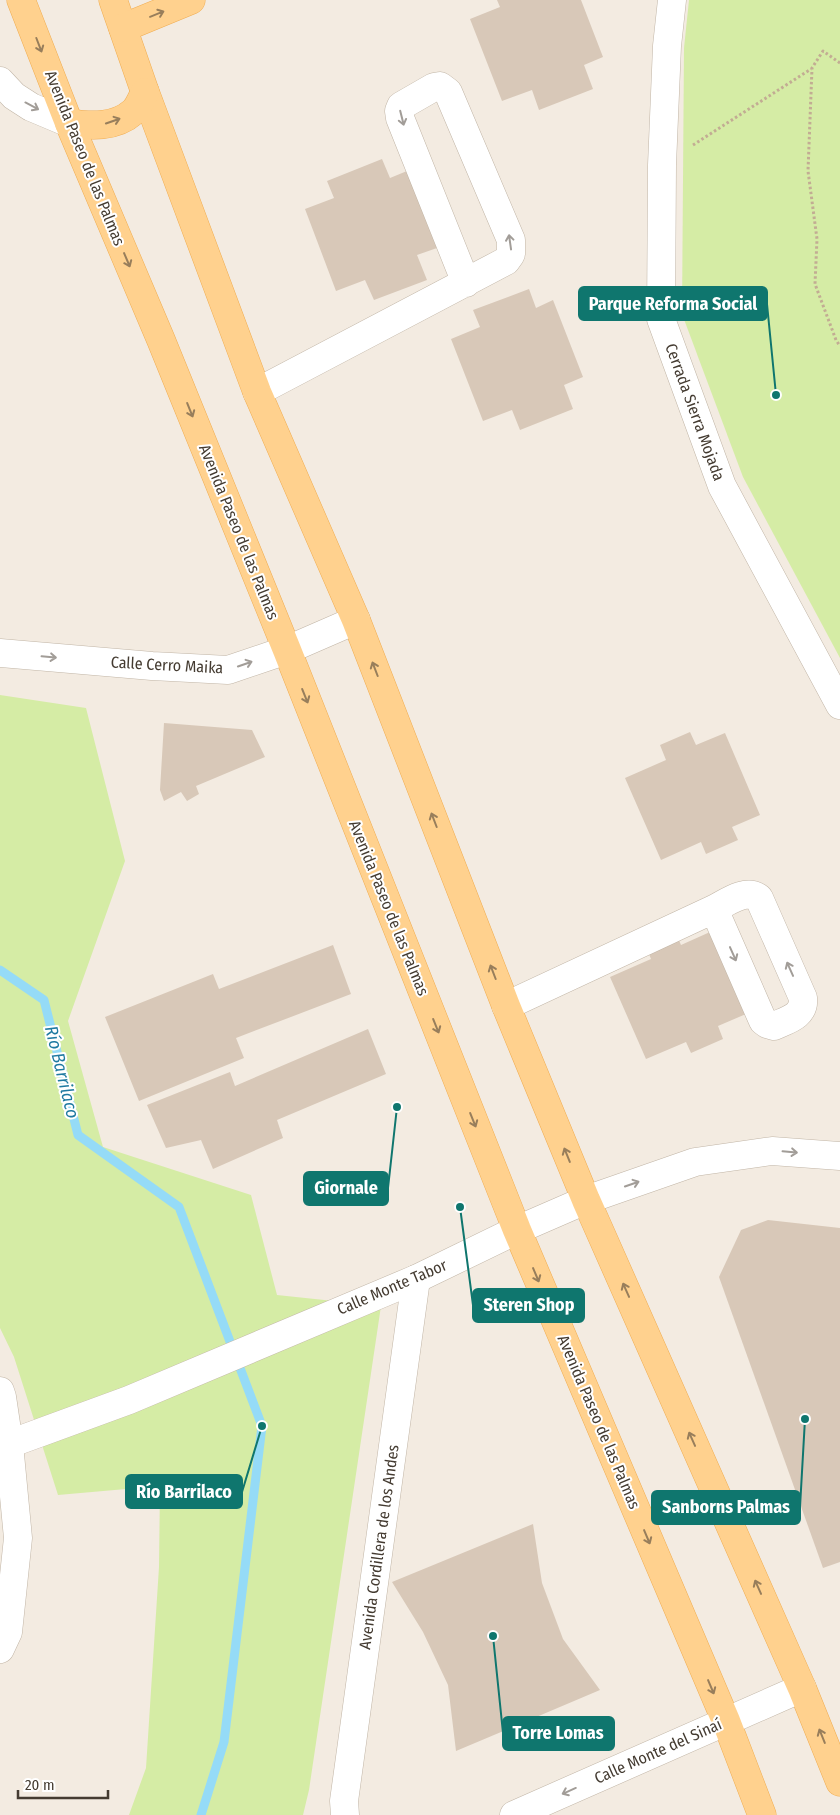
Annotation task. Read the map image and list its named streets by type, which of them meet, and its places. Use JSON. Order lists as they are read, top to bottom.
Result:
{
  "streets": {
    "main road": ["Avenida Paseo de las Palmas"],
    "street": [
      "Cerrada Sierra Mojada",
      "Calle Cerro Maika",
      "Calle Monte Tabor",
      "Avenida Cordillera de los Andes",
      "Calle Monte del Sinaí"
    ]
  },
  "crossings": [
    ["Avenida Paseo de las Palmas", "Calle Cerro Maika"],
    ["Avenida Paseo de las Palmas", "Calle Monte Tabor"],
    ["Avenida Paseo de las Palmas", "Calle Monte del Sinaí"],
    ["Calle Monte Tabor", "Avenida Cordillera de los Andes"]
  ],
  "one_way": ["Calle Cerro Maika", "Calle Monte del Sinaí"],
  "water": ["Río Barrilaco"],
  "places": [
    "Parque Reforma Social",
    "Giornale",
    "Steren Shop",
    "Sanborns Palmas",
    "Río Barrilaco",
    "Torre Lomas"
  ],
  "scale_bar": "20 m"
}
